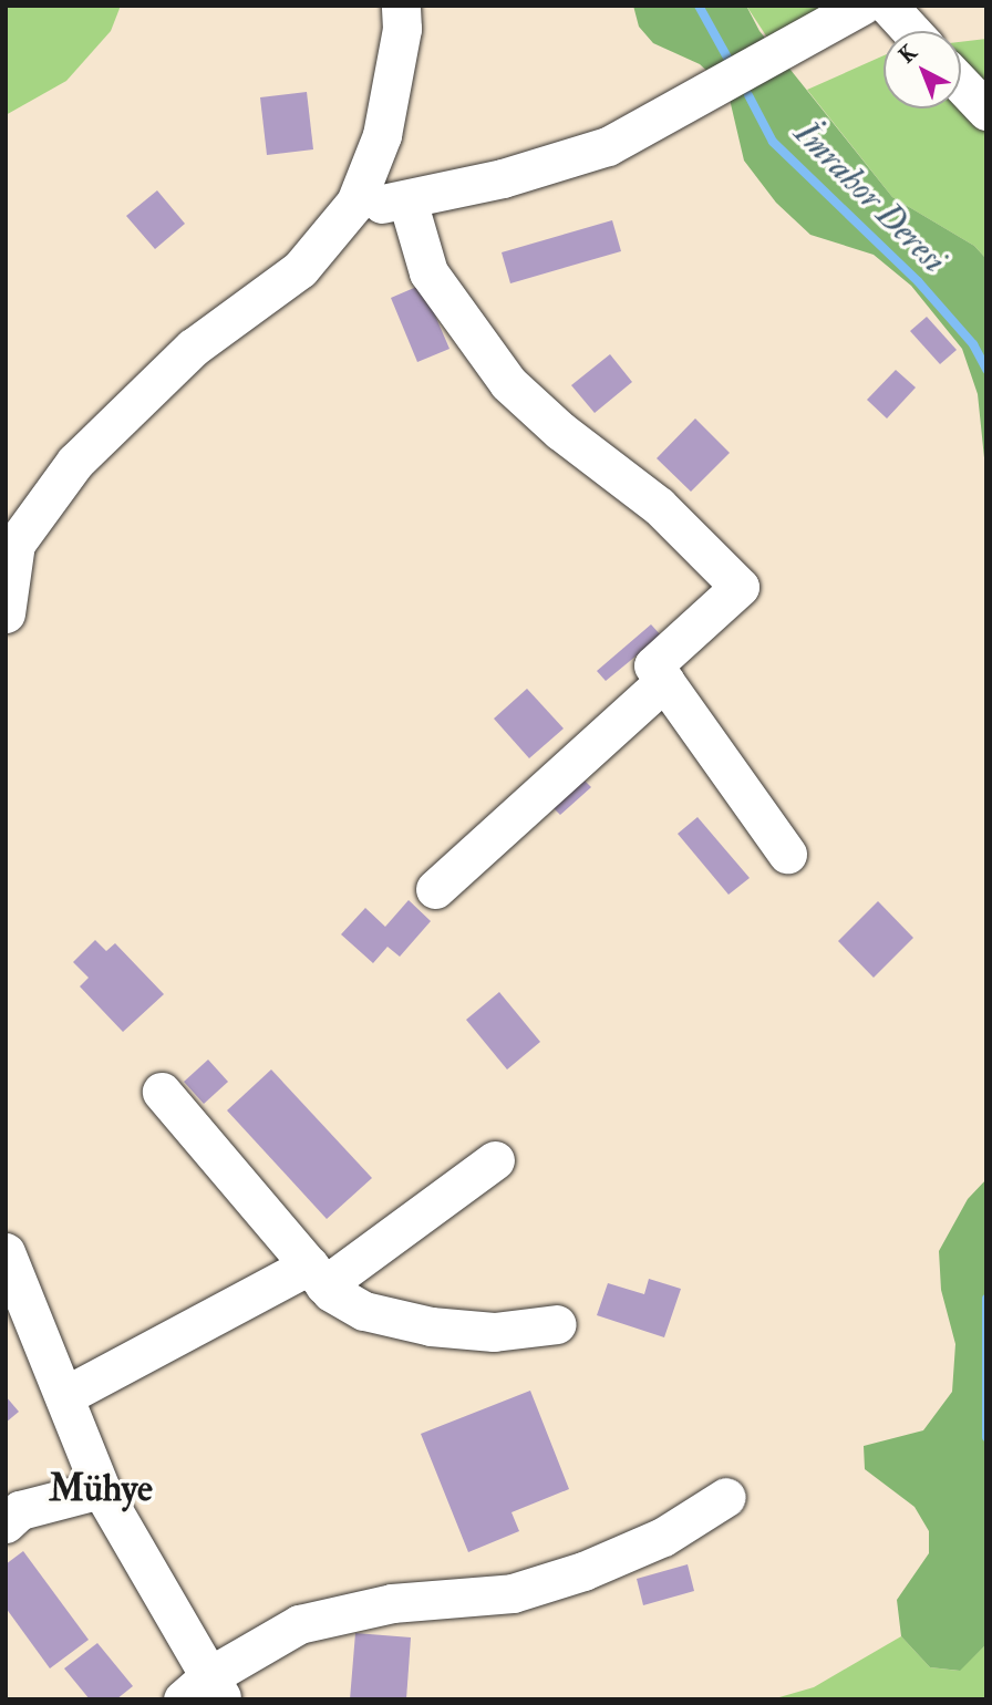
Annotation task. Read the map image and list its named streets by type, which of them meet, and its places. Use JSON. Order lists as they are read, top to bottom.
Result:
{
  "districts": ["Mühye"],
  "water": ["İmrahor Deresi"],
  "north": "top left"
}
